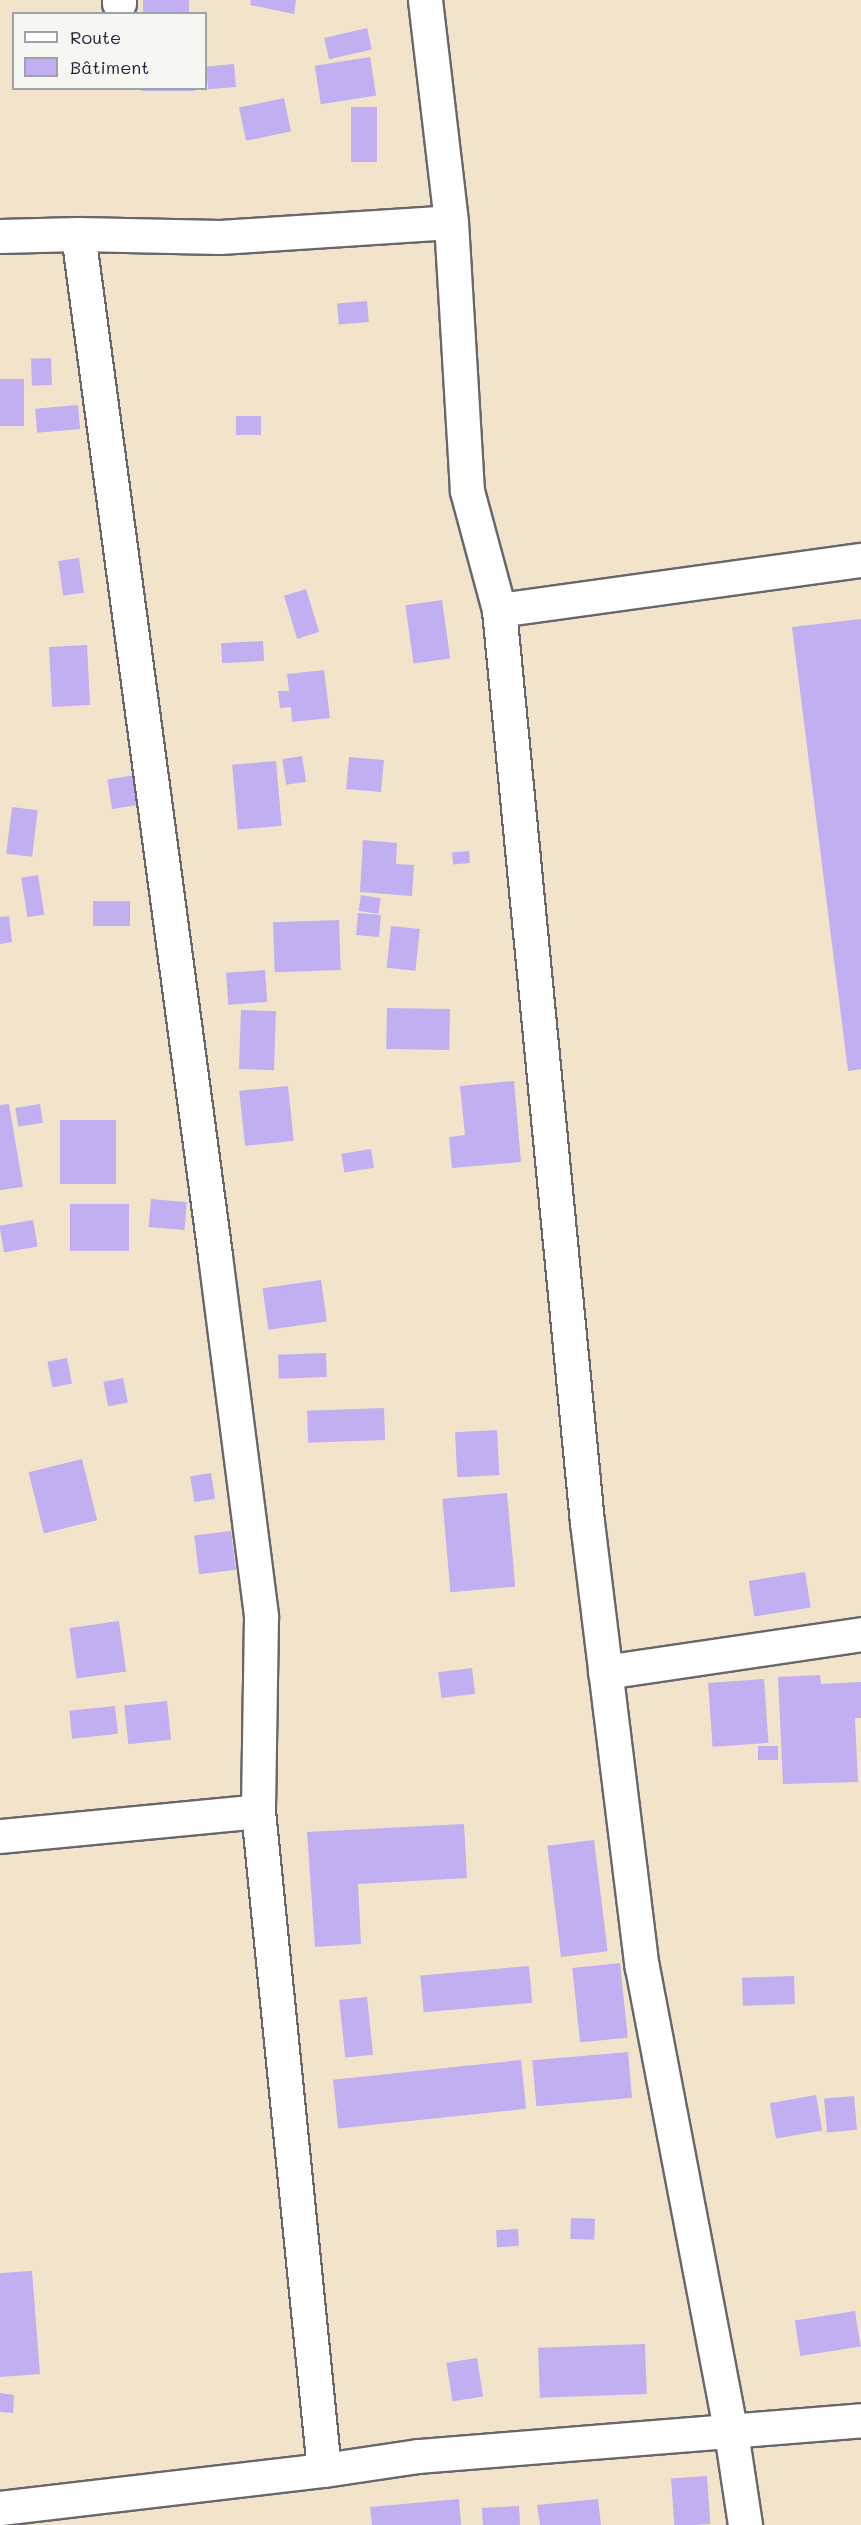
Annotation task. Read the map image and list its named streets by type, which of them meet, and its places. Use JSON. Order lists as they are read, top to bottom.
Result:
{
  "legend": ["Route", "Bâtiment"]
}
